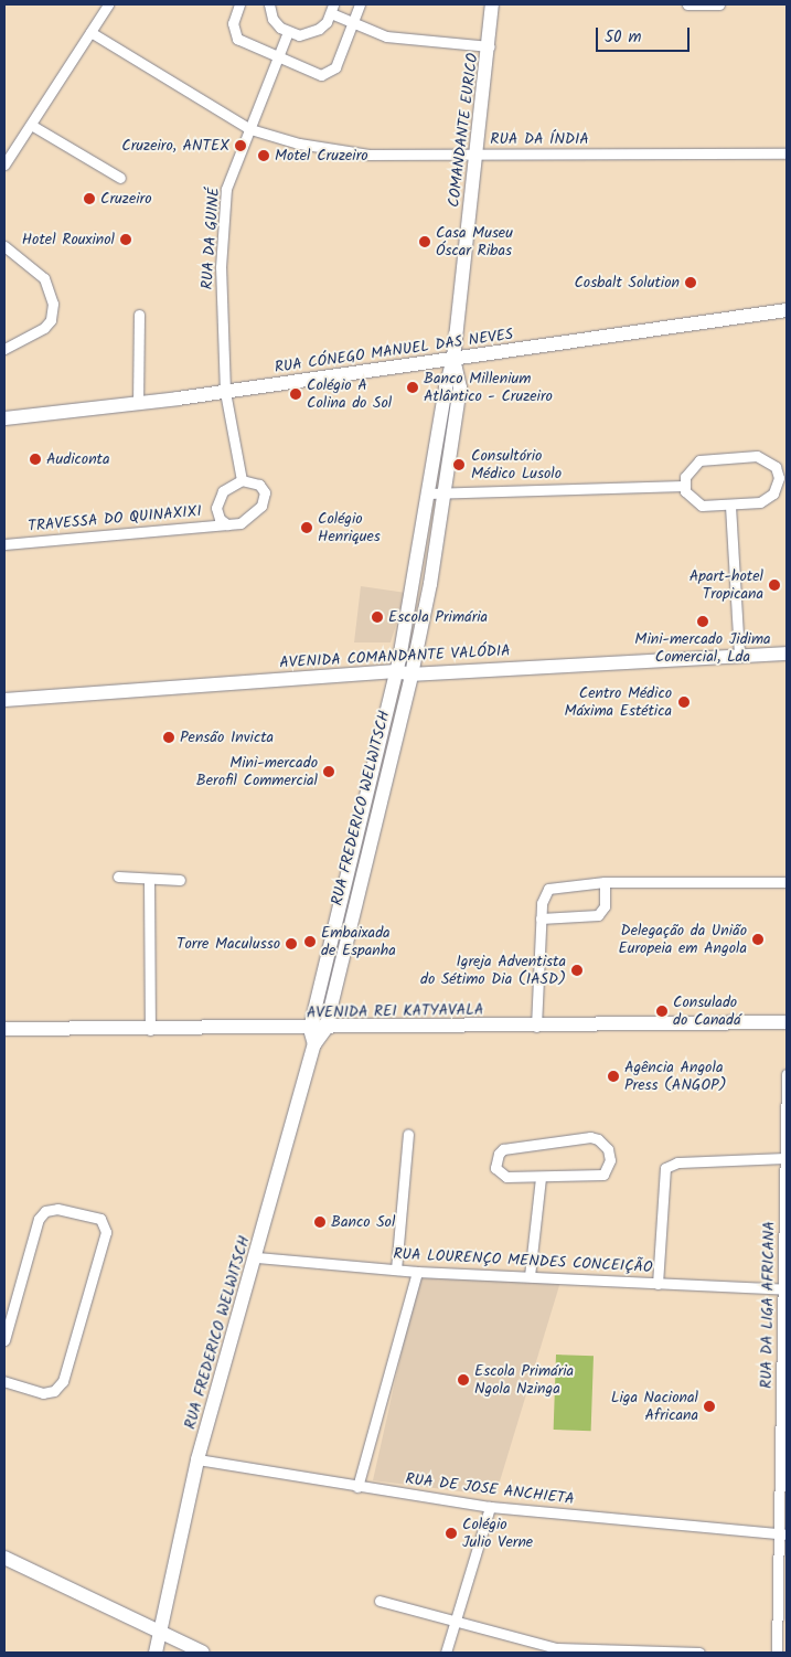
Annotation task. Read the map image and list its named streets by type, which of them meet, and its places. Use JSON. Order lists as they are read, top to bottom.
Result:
{
  "streets": {
    "street": [
      "COMANDANTE EURICO",
      "RUA DA ÍNDIA",
      "RUA DA GUINÉ",
      "RUA CÓNEGO MANUEL DAS NEVES",
      "TRAVESSA DO QUINAXIXI",
      "AVENIDA COMANDANTE VALÓDIA",
      "RUA FREDERICO WELWITSCH",
      "AVENIDA REI KATYAVALA",
      "RUA LOURENÇO MENDES CONCEIÇÃO",
      "RUA DA LIGA AFRICANA",
      "RUA DE JOSE ANCHIETA"
    ]
  },
  "crossings": [
    ["COMANDANTE EURICO", "RUA DA ÍNDIA"],
    ["COMANDANTE EURICO", "RUA CÓNEGO MANUEL DAS NEVES"],
    ["COMANDANTE EURICO", "AVENIDA COMANDANTE VALÓDIA"],
    ["COMANDANTE EURICO", "RUA FREDERICO WELWITSCH"],
    ["RUA DA ÍNDIA", "RUA DA GUINÉ"],
    ["RUA DA GUINÉ", "RUA CÓNEGO MANUEL DAS NEVES"],
    ["RUA DA GUINÉ", "TRAVESSA DO QUINAXIXI"],
    ["AVENIDA COMANDANTE VALÓDIA", "RUA FREDERICO WELWITSCH"],
    ["RUA FREDERICO WELWITSCH", "AVENIDA REI KATYAVALA"],
    ["RUA FREDERICO WELWITSCH", "RUA LOURENÇO MENDES CONCEIÇÃO"],
    ["RUA FREDERICO WELWITSCH", "RUA DE JOSE ANCHIETA"],
    ["RUA LOURENÇO MENDES CONCEIÇÃO", "RUA DA LIGA AFRICANA"],
    ["RUA DA LIGA AFRICANA", "RUA DE JOSE ANCHIETA"]
  ],
  "places": [
    "Cruzeiro, ANTEX",
    "Motel Cruzeiro",
    "Cruzeiro",
    "Hotel Rouxinol",
    "Casa Museu Óscar Ribas",
    "Cosbalt Solution",
    "Banco Millenium Atlântico - Cruzeiro",
    "Colégio A Colina do Sol",
    "Audiconta",
    "Consultório Médico Lusolo",
    "Colégio Henriques",
    "Apart-hotel Tropicana",
    "Escola Primária",
    "Mini-mercado Jidima Comercial, Lda",
    "Centro Médico Máxima Estética",
    "Pensão Invicta",
    "Mini-mercado Berofil Commercial",
    "Delegação da União Europeia em Angola",
    "Embaixada de Espanha",
    "Torre Maculusso",
    "Igreja Adventista do Sétimo Dia (IASD)",
    "Consulado do Canadá",
    "Agência Angola Press (ANGOP)",
    "Banco Sol",
    "Escola Primária Ngola Nzinga",
    "Liga Nacional Africana",
    "Colégio Julio Verne"
  ],
  "scale_bar": "50 m"
}
